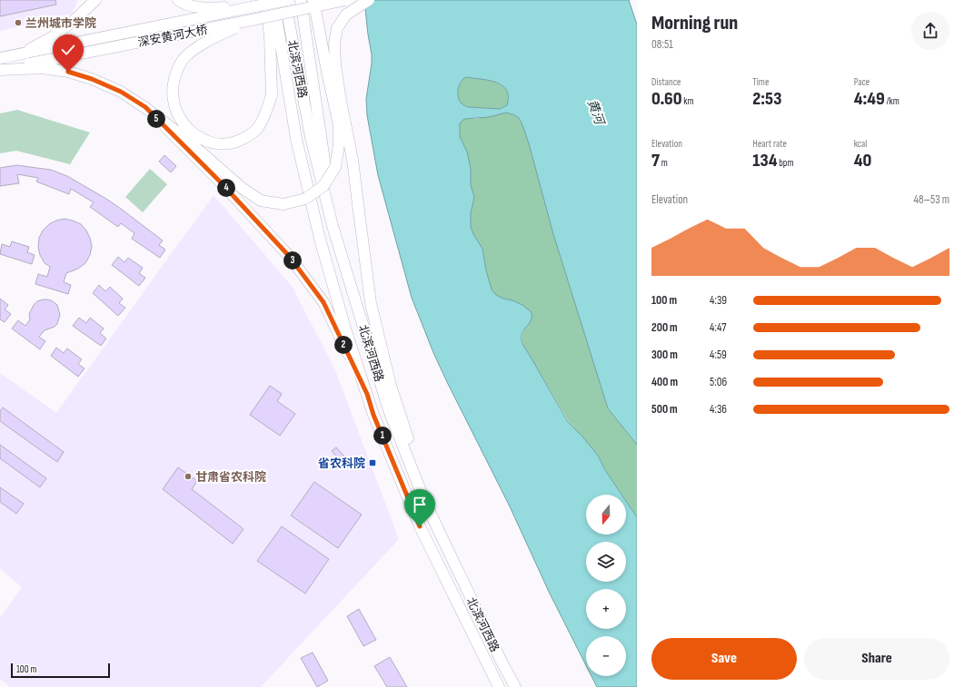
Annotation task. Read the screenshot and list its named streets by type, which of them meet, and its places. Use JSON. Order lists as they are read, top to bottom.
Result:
{
  "streets": {
    "main road": ["深安黄河大桥", "北滨河西路"]
  },
  "water": ["黄河"],
  "places": {
    "other": ["兰州城市学院", "甘肃省农科院"],
    "transit": ["省农科院"]
  },
  "scale_bar": "100 m",
  "north": "bottom",
  "page": {
    "heading": ["Morning run", "08:51"],
    "stats": [
      ["Distance", "0.60 km"],
      ["Time", "2:53"],
      ["Pace", "4:49 /km"],
      ["Elevation", "7 m"],
      ["Heart rate", "134 bpm"],
      ["kcal", "40"]
    ],
    "pins": [
      "5",
      "4",
      "3",
      "2",
      "1"
    ],
    "chart": ["Elevation", "48–53 m"],
    "list": [
      {
        "name": "100 m",
        "note": "4:39"
      },
      {
        "name": "200 m",
        "note": "4:47"
      },
      {
        "name": "300 m",
        "note": "4:59"
      },
      {
        "name": "400 m",
        "note": "5:06"
      },
      {
        "name": "500 m",
        "note": "4:36"
      }
    ],
    "map_buttons": ["+", "−"],
    "buttons": ["Save", "Share"],
    "scale": "100 m"
  }
}
